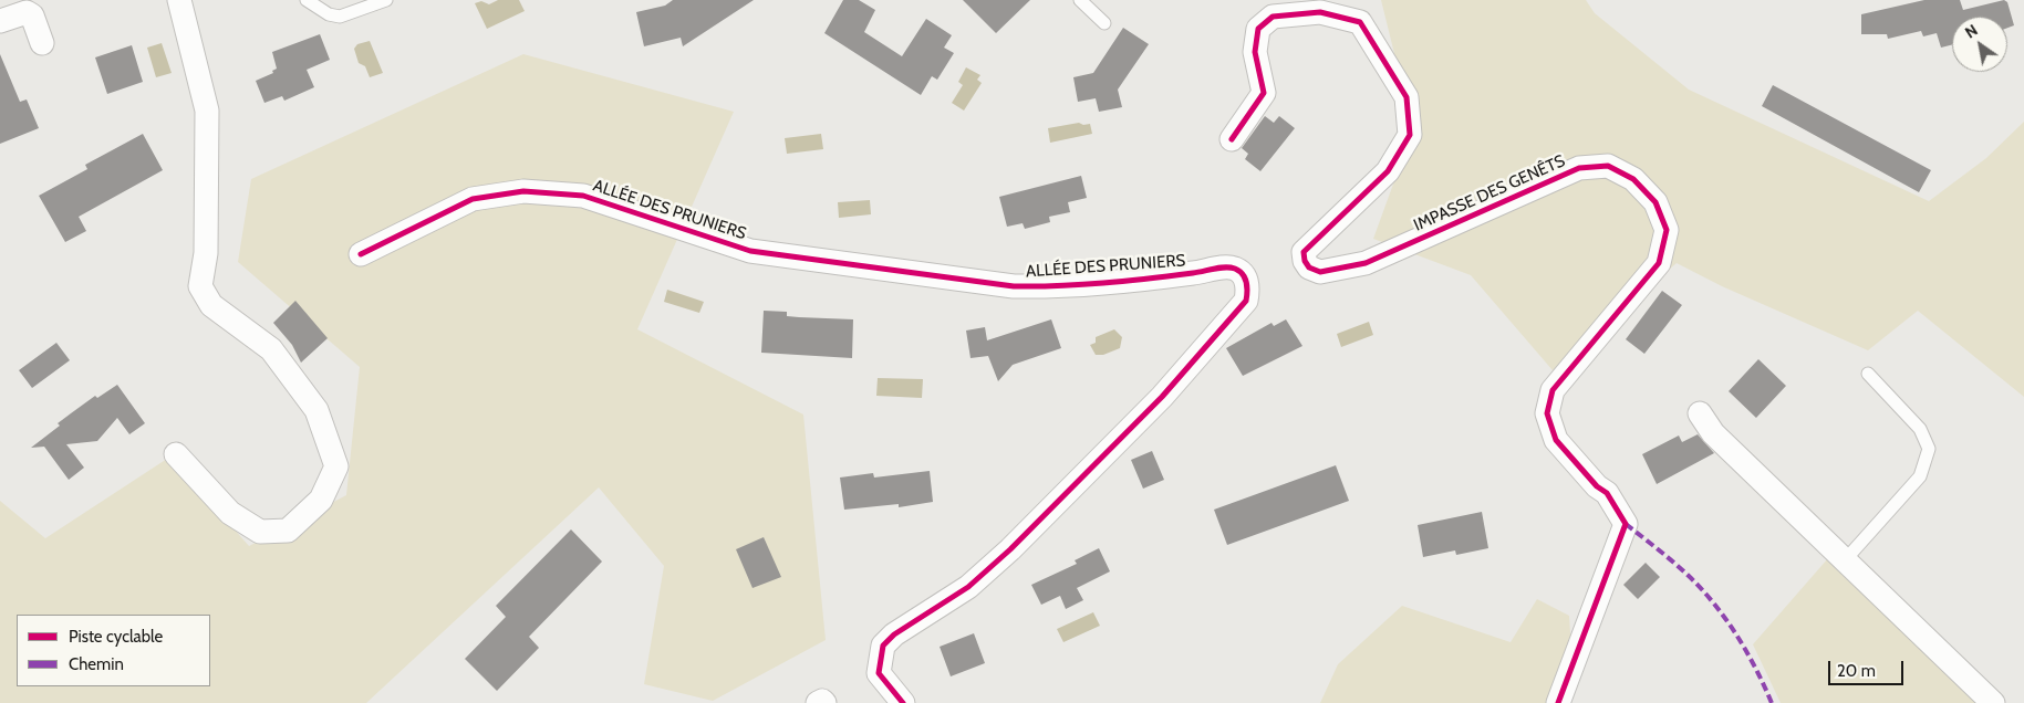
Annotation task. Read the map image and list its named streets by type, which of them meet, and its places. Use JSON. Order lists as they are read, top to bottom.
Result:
{
  "streets": {
    "street": ["IMPASSE DES GENÊTS", "ALLÉE DES PRUNIERS"]
  },
  "legend": ["Piste cyclable", "Chemin"],
  "scale_bar": "20 m",
  "north": "top left"
}
